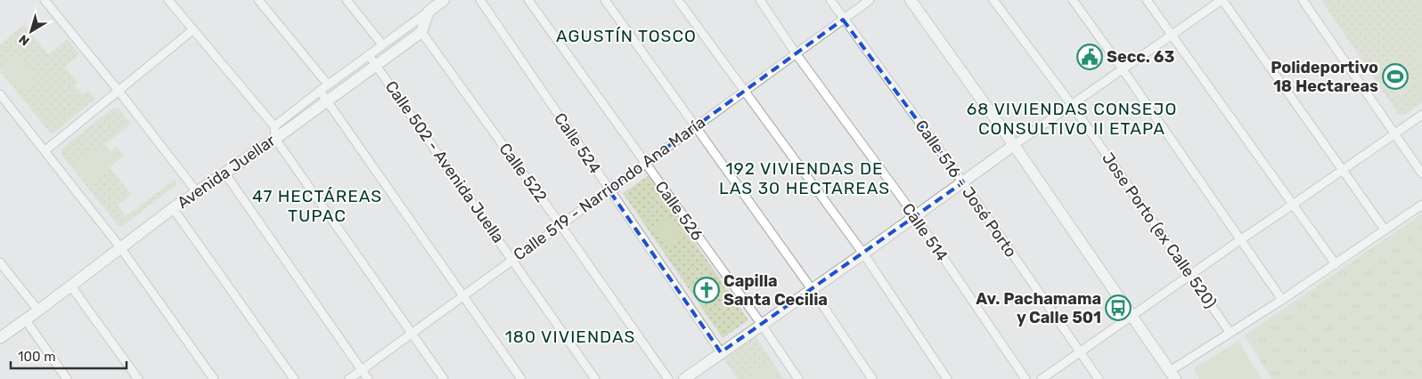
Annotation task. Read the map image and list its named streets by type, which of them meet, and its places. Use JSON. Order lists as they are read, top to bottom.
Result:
{
  "streets": {
    "street": [
      "Calle 524",
      "Calle 502 - Avenida Juella",
      "Avenida Juellar",
      "Calle 522",
      "Calle 519 - Narriondo Ana María",
      "Calle 516 - José Porto",
      "Calle 526",
      "Jose Porto (ex Calle 520)",
      "Calle 514"
    ]
  },
  "crossings": [
    ["Calle 524", "Calle 519 - Narriondo Ana María"],
    ["Calle 502 - Avenida Juella", "Avenida Juellar"],
    ["Calle 502 - Avenida Juella", "Calle 519 - Narriondo Ana María"],
    ["Avenida Juellar", "Calle 522"],
    ["Calle 522", "Calle 519 - Narriondo Ana María"],
    ["Calle 519 - Narriondo Ana María", "Calle 516 - José Porto"],
    ["Calle 519 - Narriondo Ana María", "Calle 526"],
    ["Calle 519 - Narriondo Ana María", "Calle 514"]
  ],
  "districts": [
    "AGUSTÍN TOSCO",
    "68 VIVIENDAS CONSEJO CONSULTIVO II ETAPA",
    "192 VIVIENDAS DE LAS 30 HECTAREAS",
    "47 HECTÁREAS TUPAC",
    "180 VIVIENDAS"
  ],
  "places": {
    "public building": ["Secc. 63"],
    "sports": ["Polideportivo 18 Hectareas"],
    "church": ["Capilla Santa Cecilia"],
    "bus stop": ["Av. Pachamama y Calle 501"]
  },
  "scale_bar": "100 m",
  "north": "bottom left"
}
